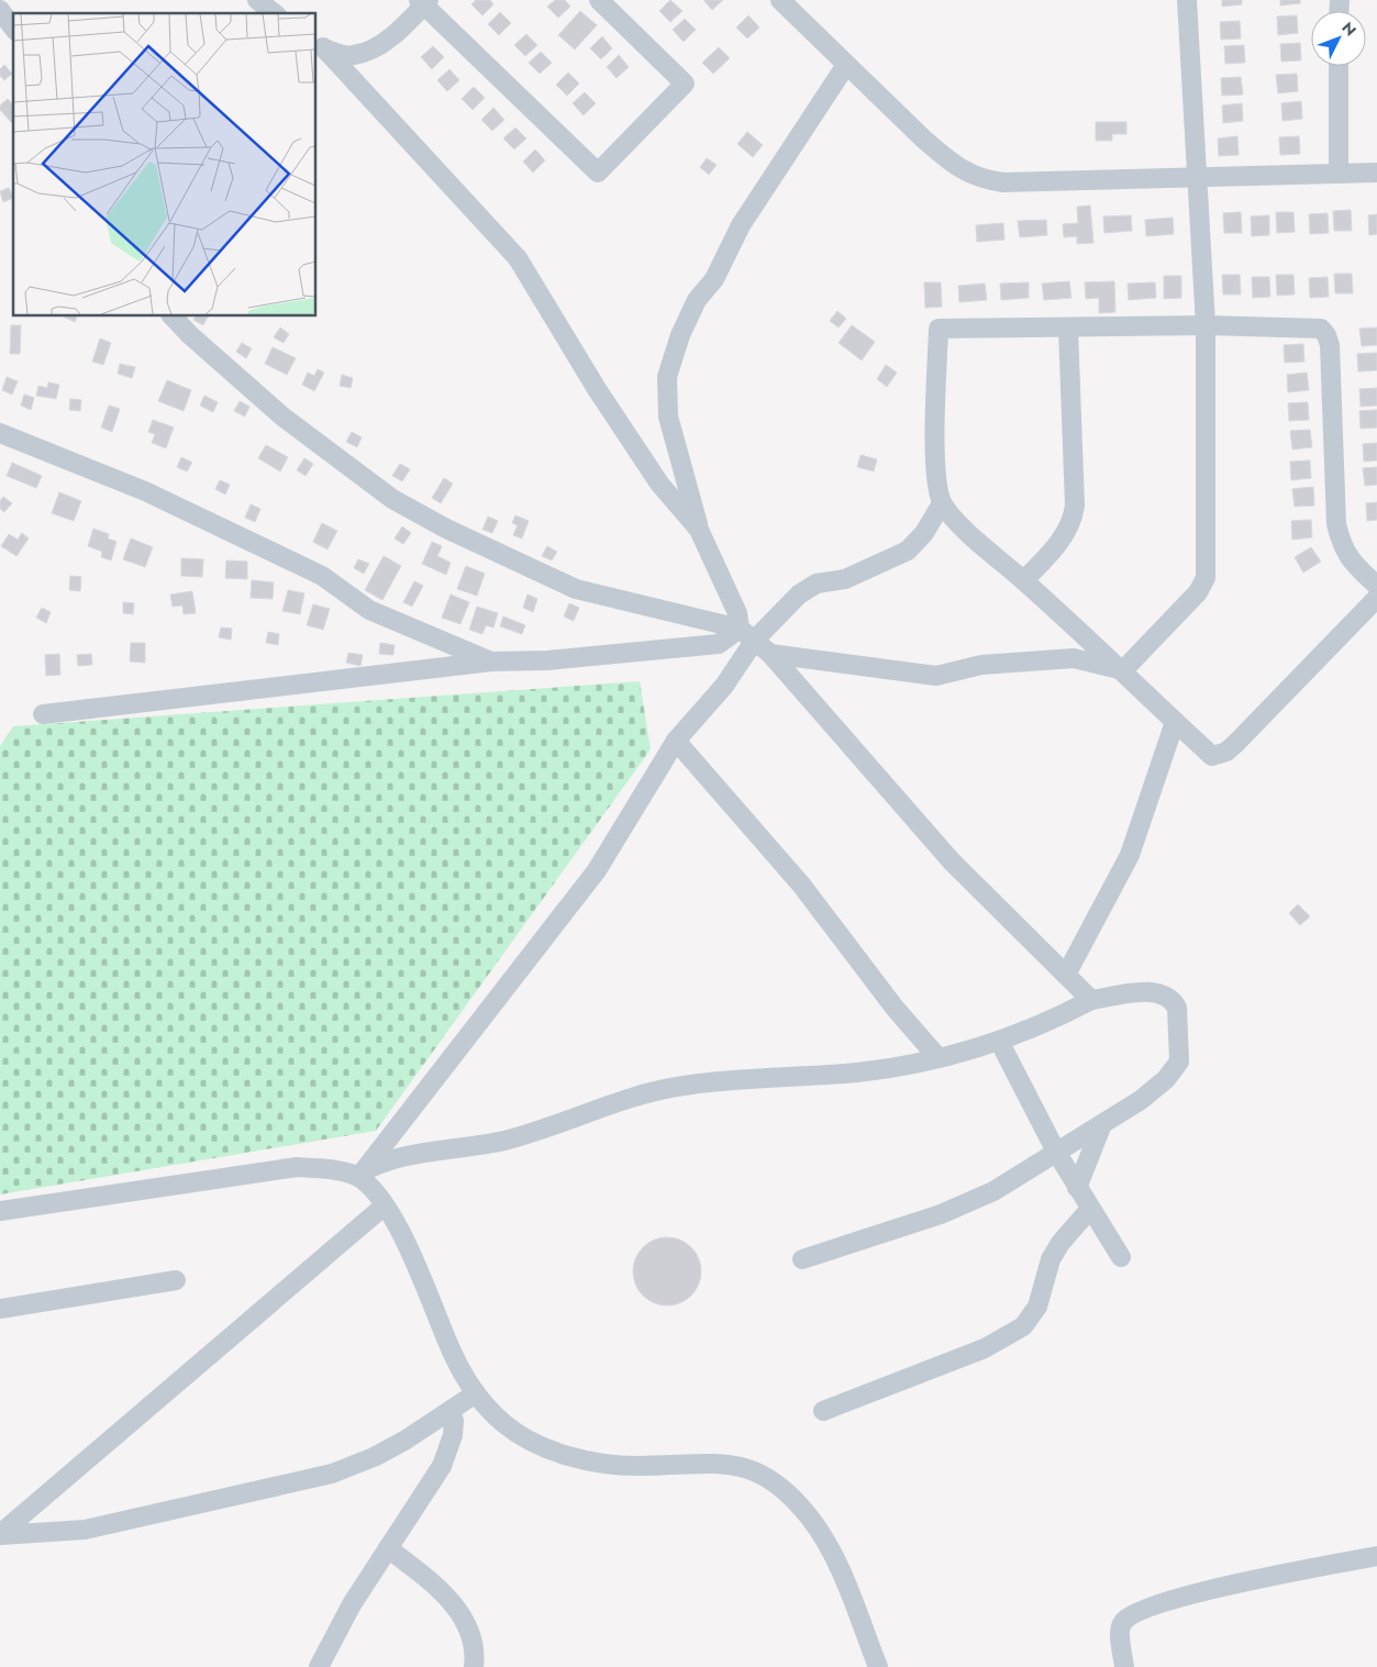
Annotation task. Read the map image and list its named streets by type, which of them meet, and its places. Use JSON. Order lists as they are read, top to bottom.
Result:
{
  "north": "top right"
}
